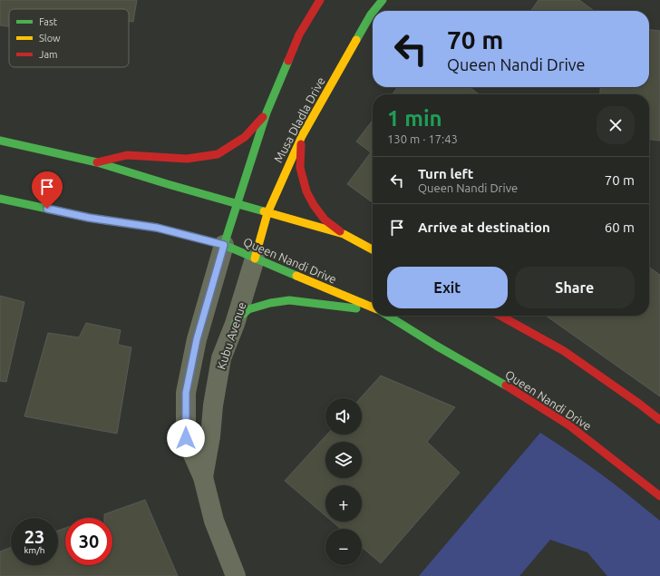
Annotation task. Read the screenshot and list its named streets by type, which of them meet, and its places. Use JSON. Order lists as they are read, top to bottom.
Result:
{
  "streets": {
    "main road": ["Musa Dladla Drive", "Queen Nandi Drive"],
    "street": ["Kubu Avenue"]
  },
  "crossings": [
    ["Musa Dladla Drive", "Queen Nandi Drive"],
    ["Musa Dladla Drive", "Kubu Avenue"],
    ["Queen Nandi Drive", "Kubu Avenue"]
  ],
  "legend": ["Fast", "Slow", "Jam"],
  "page": {
    "turn": ["70 m", "Queen Nandi Drive"],
    "heading": ["1 min", "130 m · 17:43"],
    "list": [
      {
        "name": "Turn left",
        "note": "Queen Nandi Drive",
        "value": "70 m"
      },
      {
        "name": "Arrive at destination",
        "value": "60 m"
      }
    ],
    "buttons": ["Exit", "Share"],
    "map_buttons": ["+", "−"],
    "speed": "23 km/h",
    "limit": "30"
  }
}
